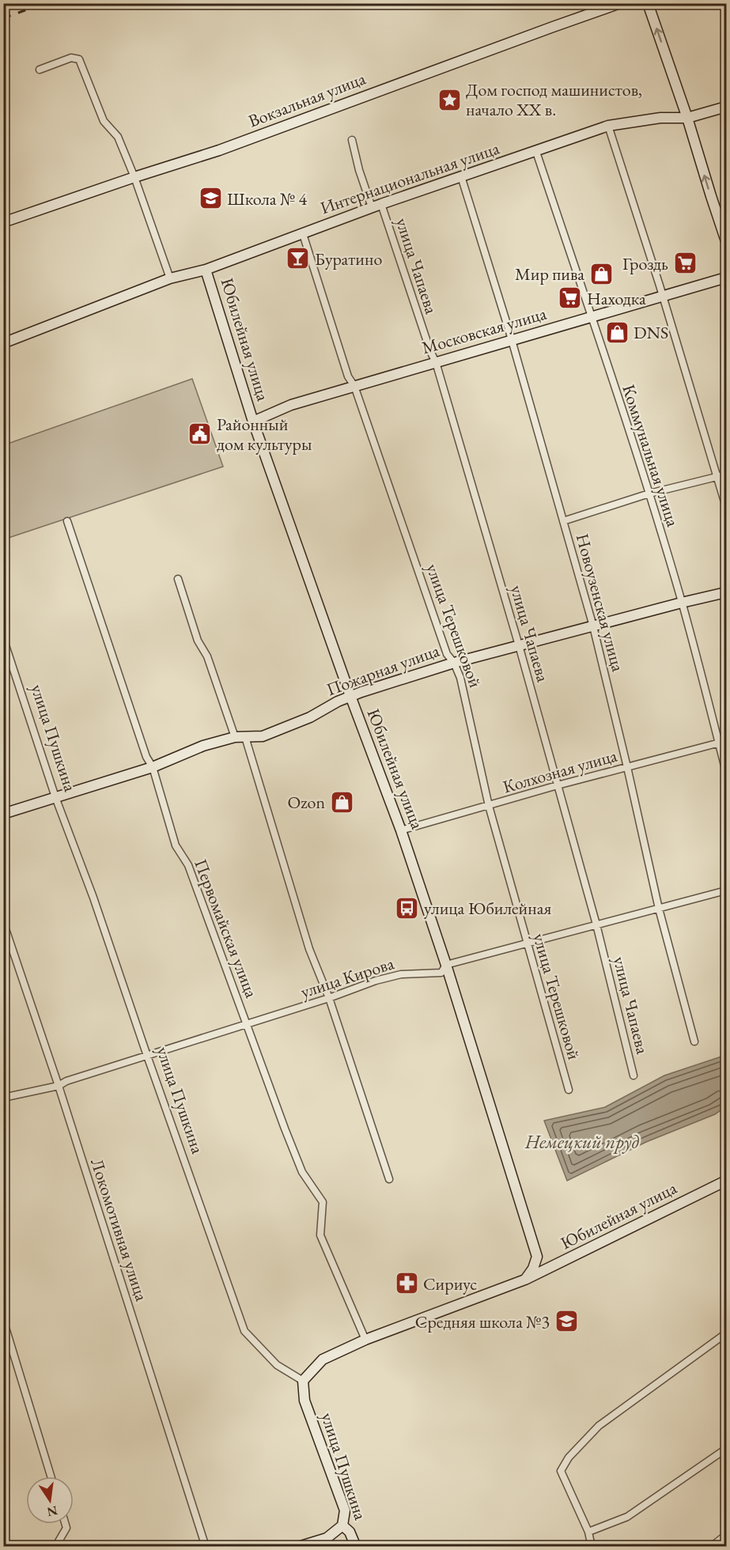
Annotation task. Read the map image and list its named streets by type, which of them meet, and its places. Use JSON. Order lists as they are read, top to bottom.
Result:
{
  "streets": {
    "street": [
      "Вокзальная улица",
      "Интернациональная улица",
      "улица Чапаева",
      "Московская улица",
      "Юбилейная улица",
      "Коммунальная улица",
      "Новоузенская улица",
      "улица Терешковой",
      "Пожарная улица",
      "улица Пушкина",
      "Колхозная улица",
      "Первомайская улица",
      "улица Кирова",
      "Локомотивная улица"
    ]
  },
  "crossings": [
    ["Интернациональная улица", "улица Чапаева"],
    ["Интернациональная улица", "Юбилейная улица"],
    ["Интернациональная улица", "Коммунальная улица"],
    ["Интернациональная улица", "Новоузенская улица"],
    ["Интернациональная улица", "улица Терешковой"],
    ["улица Чапаева", "Московская улица"],
    ["улица Чапаева", "Пожарная улица"],
    ["улица Чапаева", "Колхозная улица"],
    ["улица Чапаева", "улица Кирова"],
    ["Московская улица", "Юбилейная улица"],
    ["Московская улица", "Коммунальная улица"],
    ["Московская улица", "Новоузенская улица"],
    ["Московская улица", "улица Терешковой"],
    ["Юбилейная улица", "Пожарная улица"],
    ["Юбилейная улица", "улица Пушкина"],
    ["Юбилейная улица", "Колхозная улица"],
    ["Юбилейная улица", "Первомайская улица"],
    ["Юбилейная улица", "улица Кирова"],
    ["Коммунальная улица", "Пожарная улица"],
    ["Коммунальная улица", "Колхозная улица"],
    ["Новоузенская улица", "Пожарная улица"],
    ["Новоузенская улица", "Колхозная улица"],
    ["Новоузенская улица", "улица Кирова"],
    ["улица Терешковой", "Пожарная улица"],
    ["улица Терешковой", "Колхозная улица"],
    ["улица Терешковой", "улица Кирова"],
    ["Пожарная улица", "улица Пушкина"],
    ["Пожарная улица", "Первомайская улица"],
    ["улица Пушкина", "улица Кирова"],
    ["Первомайская улица", "улица Кирова"],
    ["улица Кирова", "Локомотивная улица"]
  ],
  "water": ["Немецкий пруд"],
  "places": {
    "place": ["Дом господ машинистов, начало XX в."],
    "school or university": ["Школа № 4", "Средняя школа №3"],
    "bar": ["Буратино"],
    "supermarket": ["Гроздь", "Находка"],
    "shop": ["Мир пива", "DNS", "Ozon"],
    "public building": ["Районный дом культуры"],
    "bus stop": ["улица Юбилейная"],
    "pharmacy": ["Сириус"]
  },
  "north": "bottom"
}
